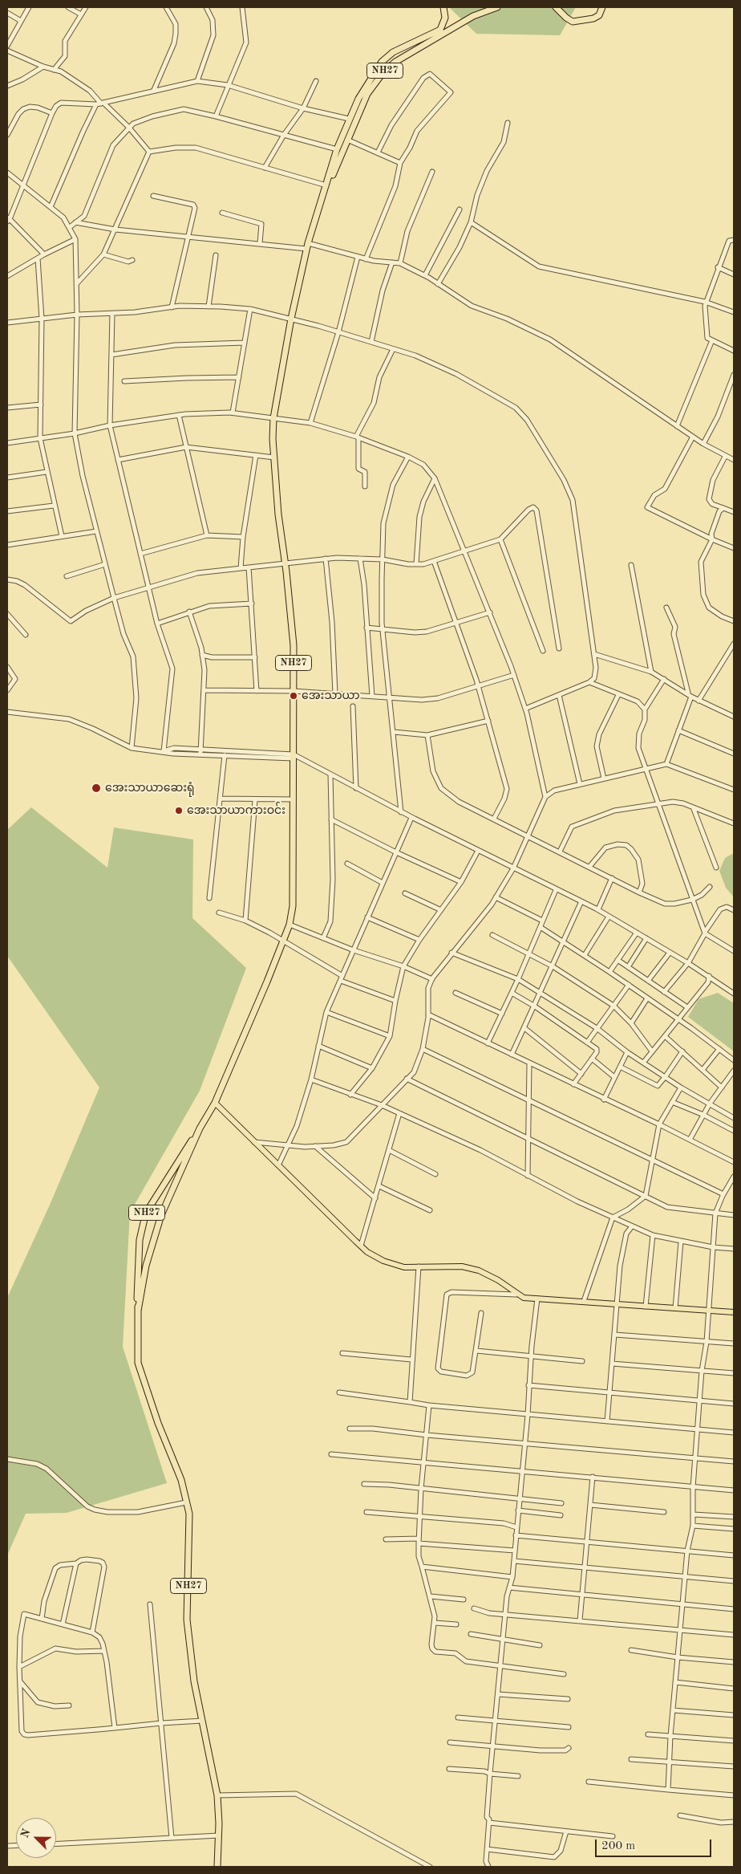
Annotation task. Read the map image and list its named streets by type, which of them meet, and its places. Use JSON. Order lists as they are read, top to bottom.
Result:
{
  "streets": {
    "highway": ["NH27"]
  },
  "places": ["အေးသာယာ", "အေးသာယာဆေးရုံ", "အေးသာယာကားဝင်း"],
  "scale_bar": "200 m",
  "north": "top left"
}
